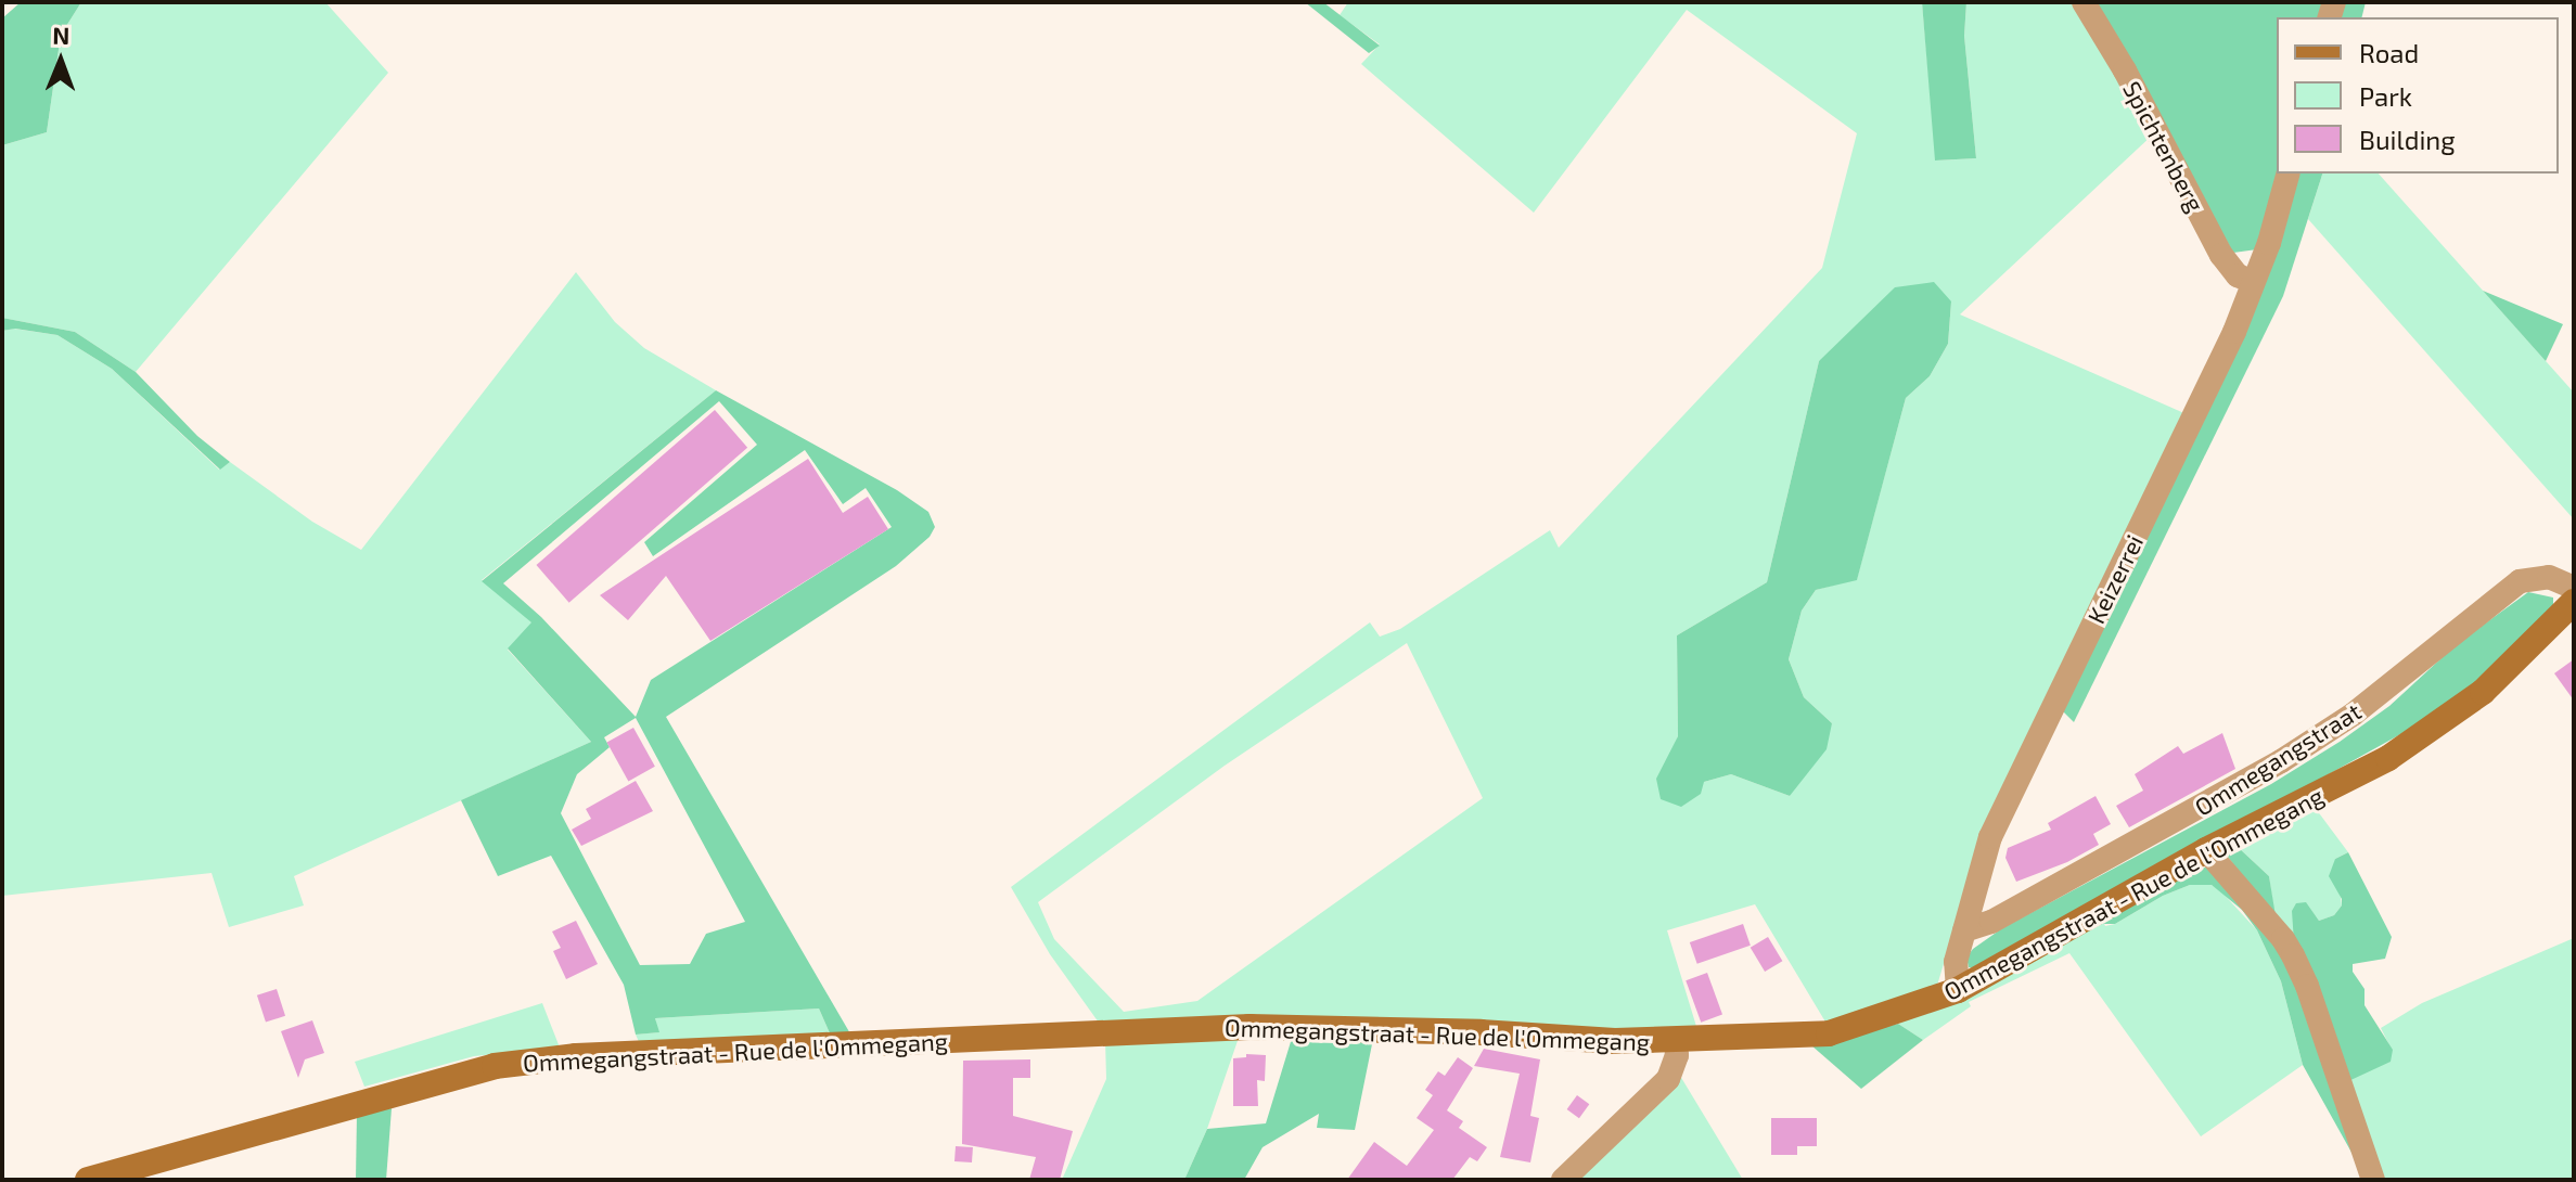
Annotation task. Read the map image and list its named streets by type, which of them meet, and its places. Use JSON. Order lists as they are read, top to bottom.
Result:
{
  "streets": {
    "main road": ["Ommegangstraat - Rue de l'Ommegang"],
    "street": ["Spichtenberg", "Keizerrei", "Ommegangstraat"]
  },
  "crossings": [
    ["Spichtenberg", "Keizerrei"],
    ["Keizerrei", "Ommegangstraat"],
    ["Keizerrei", "Ommegangstraat - Rue de l'Ommegang"]
  ],
  "legend": ["Road", "Park", "Building"],
  "north": "top"
}
